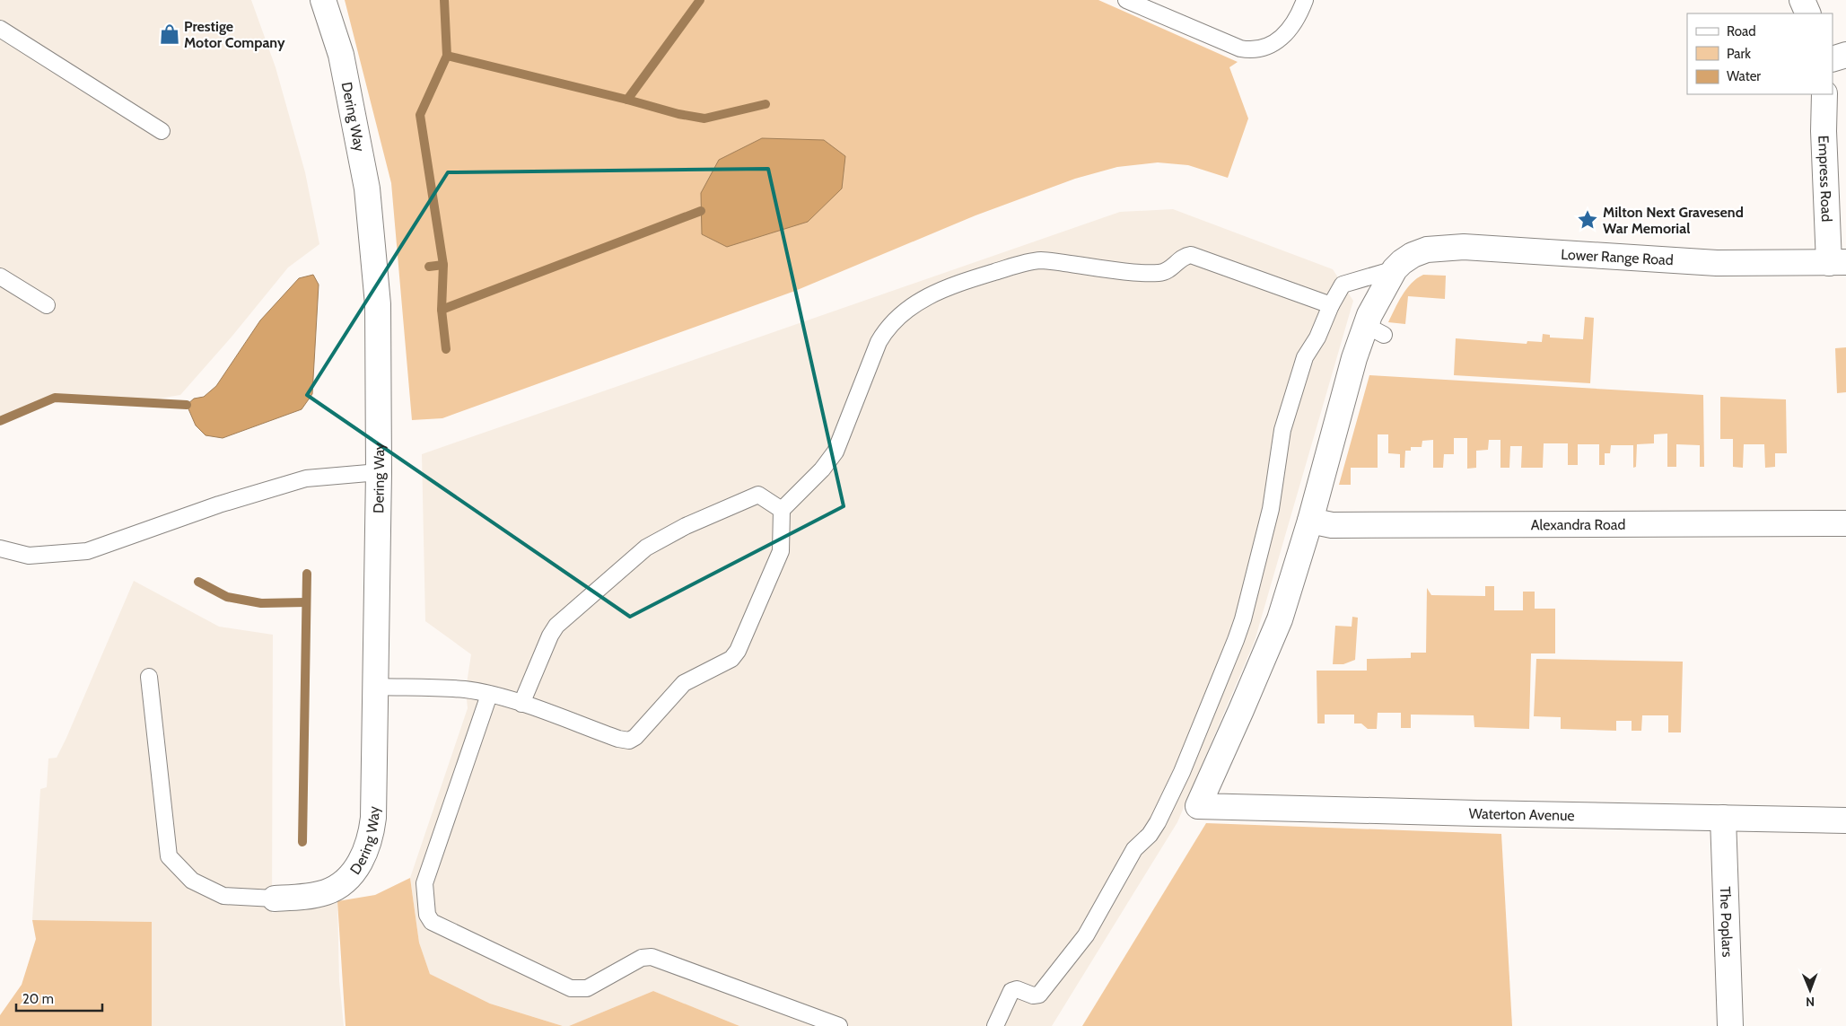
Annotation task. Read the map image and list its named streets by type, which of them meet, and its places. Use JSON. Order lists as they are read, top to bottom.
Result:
{
  "streets": {
    "street": [
      "Dering Way",
      "Empress Road",
      "Lower Range Road",
      "Alexandra Road",
      "Waterton Avenue",
      "The Poplars"
    ]
  },
  "crossings": [
    ["Empress Road", "Lower Range Road"],
    ["Alexandra Road", "Waterton Avenue"],
    ["Waterton Avenue", "The Poplars"]
  ],
  "places": {
    "shop": ["Prestige Motor Company"],
    "place": ["Milton Next Gravesend War Memorial"]
  },
  "legend": ["Road", "Park", "Water"],
  "scale_bar": "20 m",
  "north": "bottom"
}
